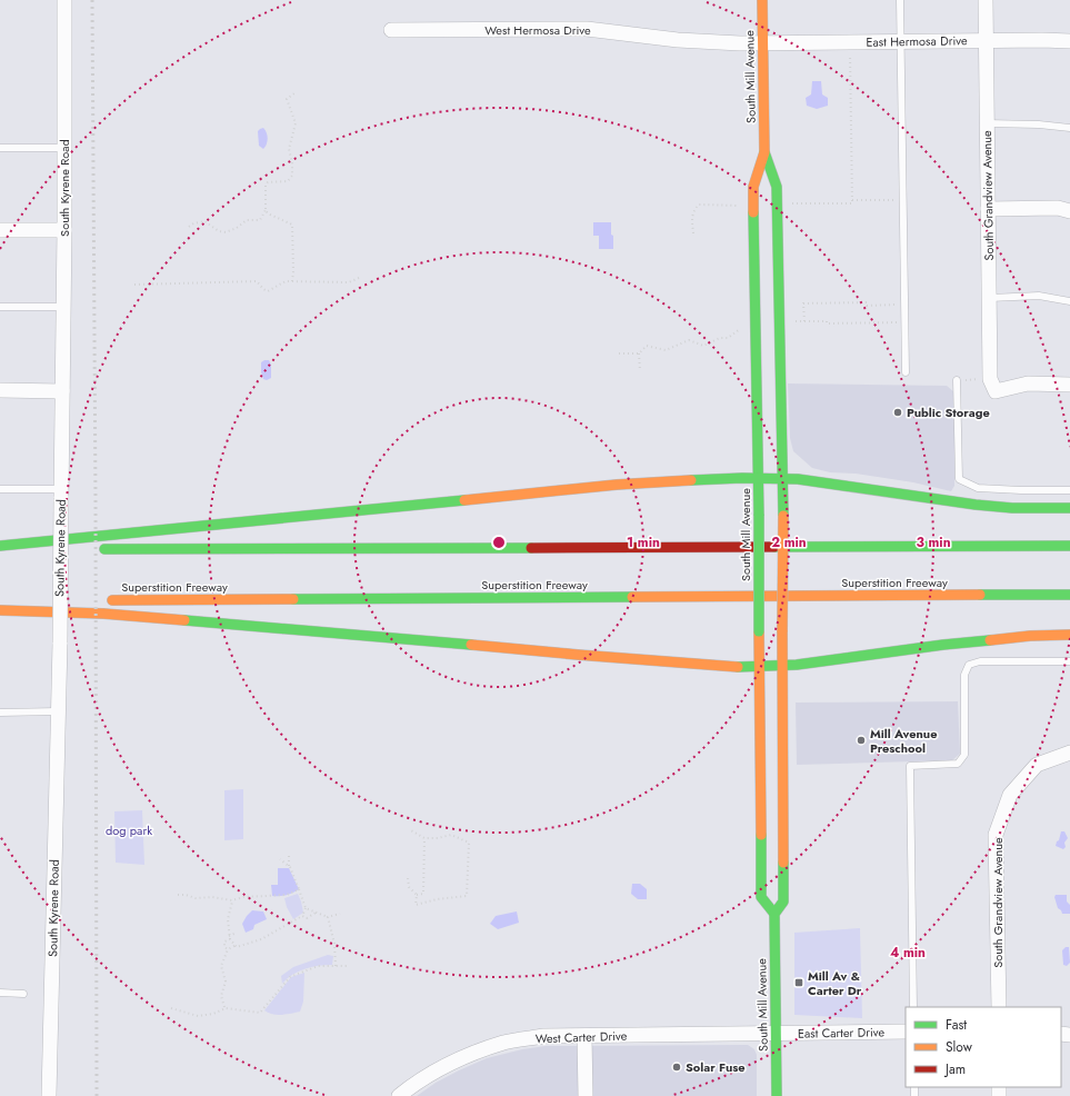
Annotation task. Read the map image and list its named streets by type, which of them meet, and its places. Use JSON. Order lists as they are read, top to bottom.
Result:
{
  "streets": {
    "main road": ["South Mill Avenue", "Superstition Freeway"],
    "street": [
      "West Hermosa Drive",
      "East Hermosa Drive",
      "South Kyrene Road",
      "South Grandview Avenue",
      "East Carter Drive",
      "West Carter Drive"
    ]
  },
  "crossings": [
    ["West Hermosa Drive", "East Hermosa Drive"],
    ["West Hermosa Drive", "South Mill Avenue"],
    ["East Hermosa Drive", "South Mill Avenue"],
    ["East Hermosa Drive", "South Grandview Avenue"],
    ["South Mill Avenue", "East Carter Drive"],
    ["South Mill Avenue", "West Carter Drive"],
    ["East Carter Drive", "West Carter Drive"]
  ],
  "parks": ["dog park"],
  "places": {
    "other": ["Public Storage", "Mill Avenue Preschool", "Solar Fuse"],
    "transit": ["Mill Av & Carter Dr"]
  },
  "legend": ["Fast", "Slow", "Jam"],
  "rings": [
    "1 min",
    "2 min",
    "3 min",
    "4 min"
  ]
}
